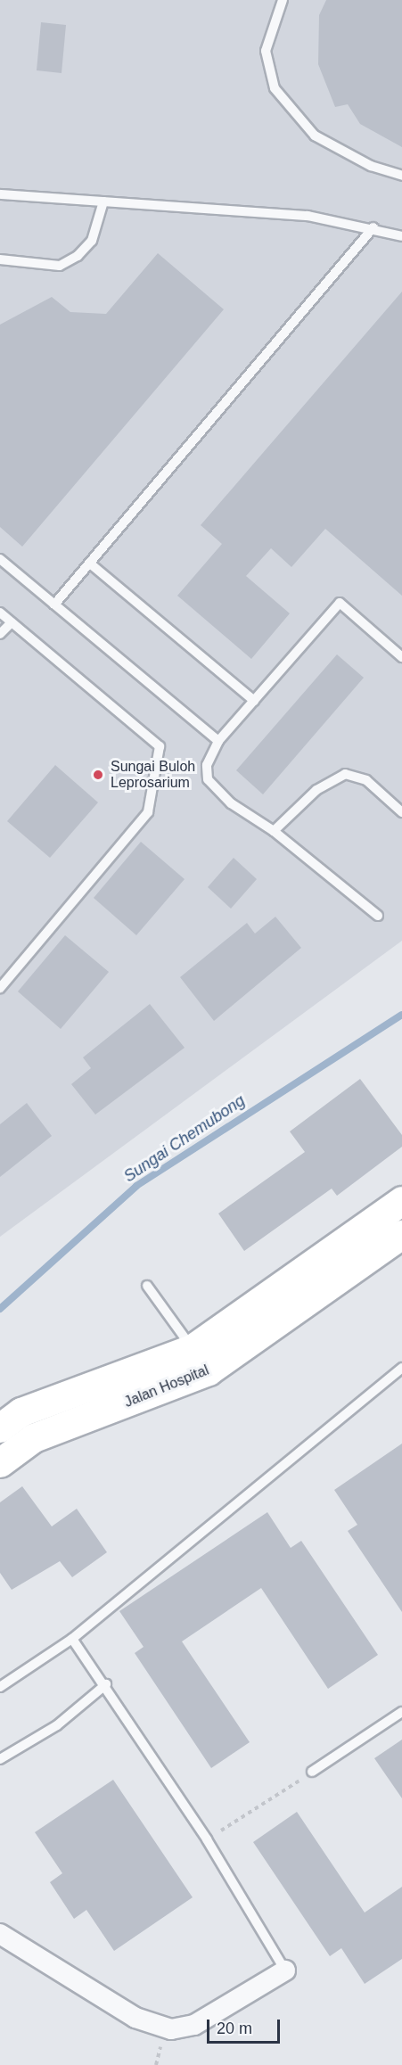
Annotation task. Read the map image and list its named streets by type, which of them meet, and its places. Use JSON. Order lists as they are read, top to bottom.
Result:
{
  "streets": {
    "main road": ["Jalan Hospital"]
  },
  "water": ["Sungai Chemubong"],
  "places": ["Sungai Buloh Leprosarium"],
  "scale_bar": "20 m"
}
